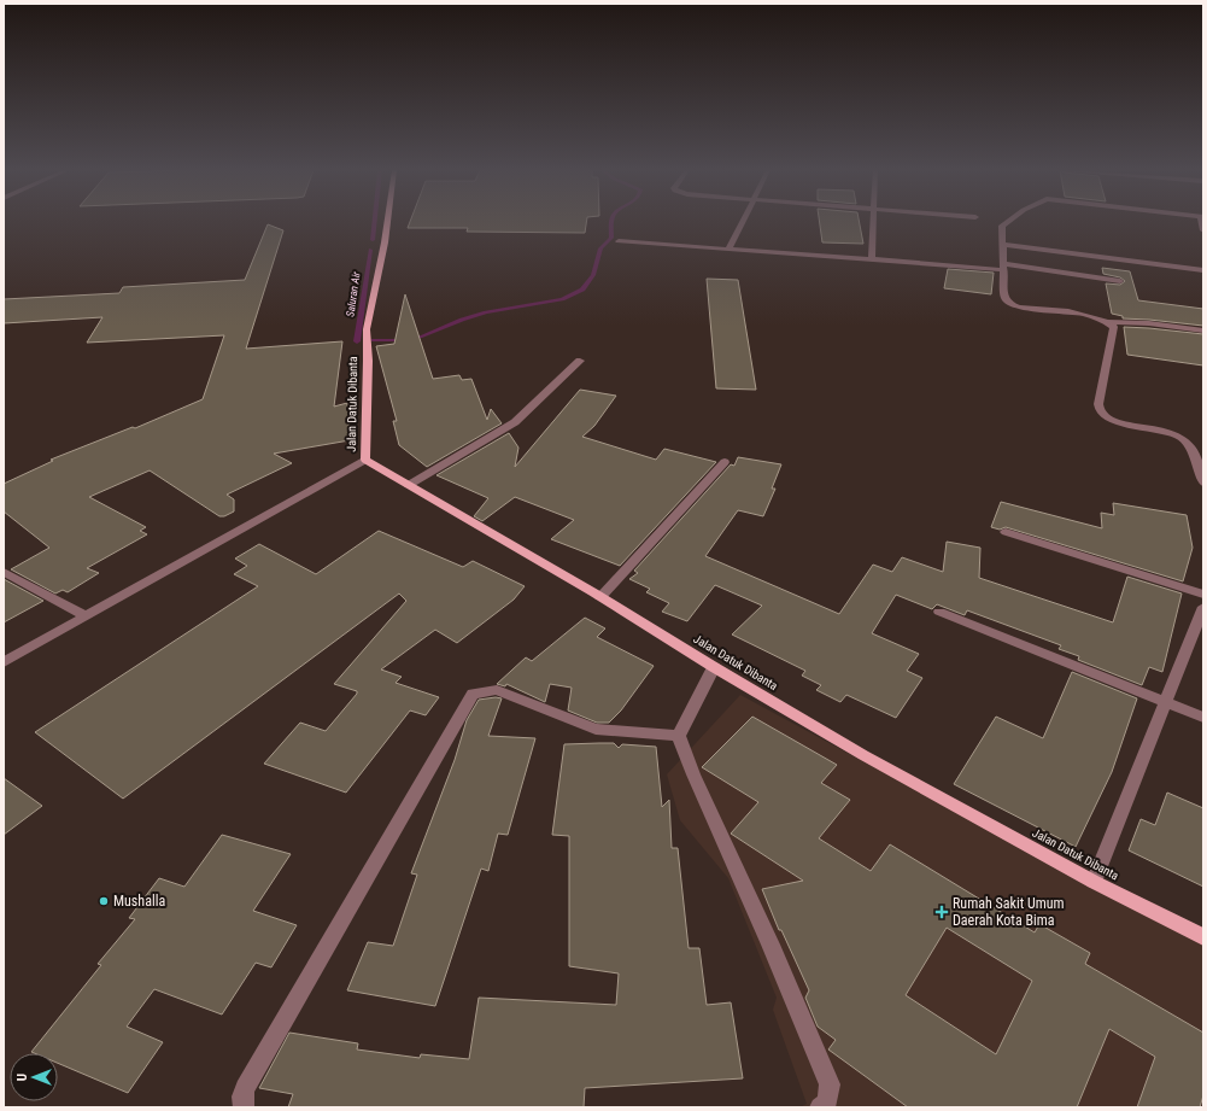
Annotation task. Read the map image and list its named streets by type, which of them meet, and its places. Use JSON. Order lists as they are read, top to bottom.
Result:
{
  "streets": {
    "main road": ["Jalan Datuk Dibanta"]
  },
  "water": ["Saluran Air"],
  "places": {
    "other": ["Mushalla"],
    "health": ["Rumah Sakit Umum Daerah Kota Bima"]
  },
  "north": "left"
}
